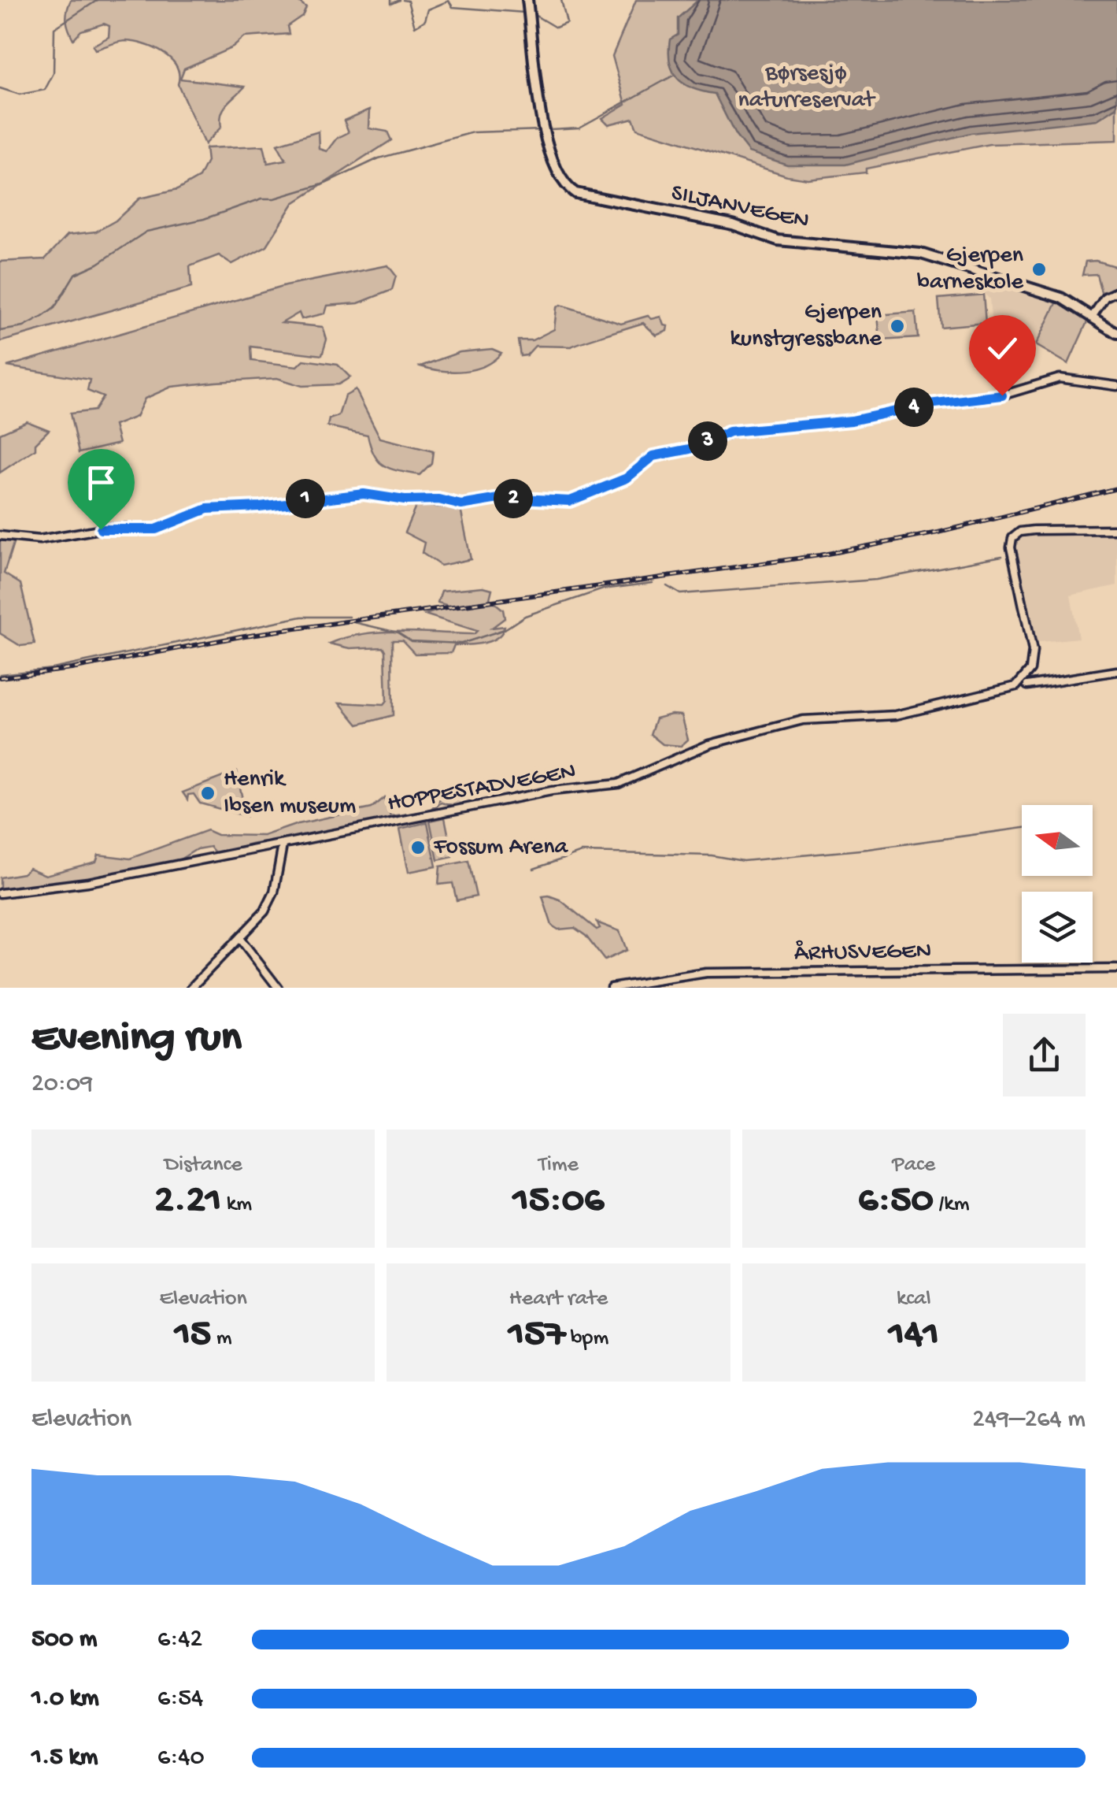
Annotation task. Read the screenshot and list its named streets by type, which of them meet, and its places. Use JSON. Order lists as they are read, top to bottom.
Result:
{
  "streets": {
    "main road": ["SILJANVEGEN", "HOPPESTADVEGEN", "ÅRHUSVEGEN"]
  },
  "parks": ["Børsesjø naturreservat"],
  "places": [
    "Gjerpen barneskole",
    "Gjerpen kunstgressbane",
    "Henrik Ibsen museum",
    "Fossum Arena"
  ],
  "north": "left",
  "page": {
    "pins": [
      "4",
      "3",
      "1",
      "2"
    ],
    "heading": ["Evening run", "20:09"],
    "stats": [
      ["Distance", "2.21 km"],
      ["Time", "15:06"],
      ["Pace", "6:50 /km"],
      ["Elevation", "15 m"],
      ["Heart rate", "157 bpm"],
      ["kcal", "141"]
    ],
    "chart": ["Elevation", "249–264 m"],
    "list": [
      {
        "name": "500 m",
        "note": "6:42"
      },
      {
        "name": "1.0 km",
        "note": "6:54"
      },
      {
        "name": "1.5 km",
        "note": "6:40"
      }
    ]
  }
}
